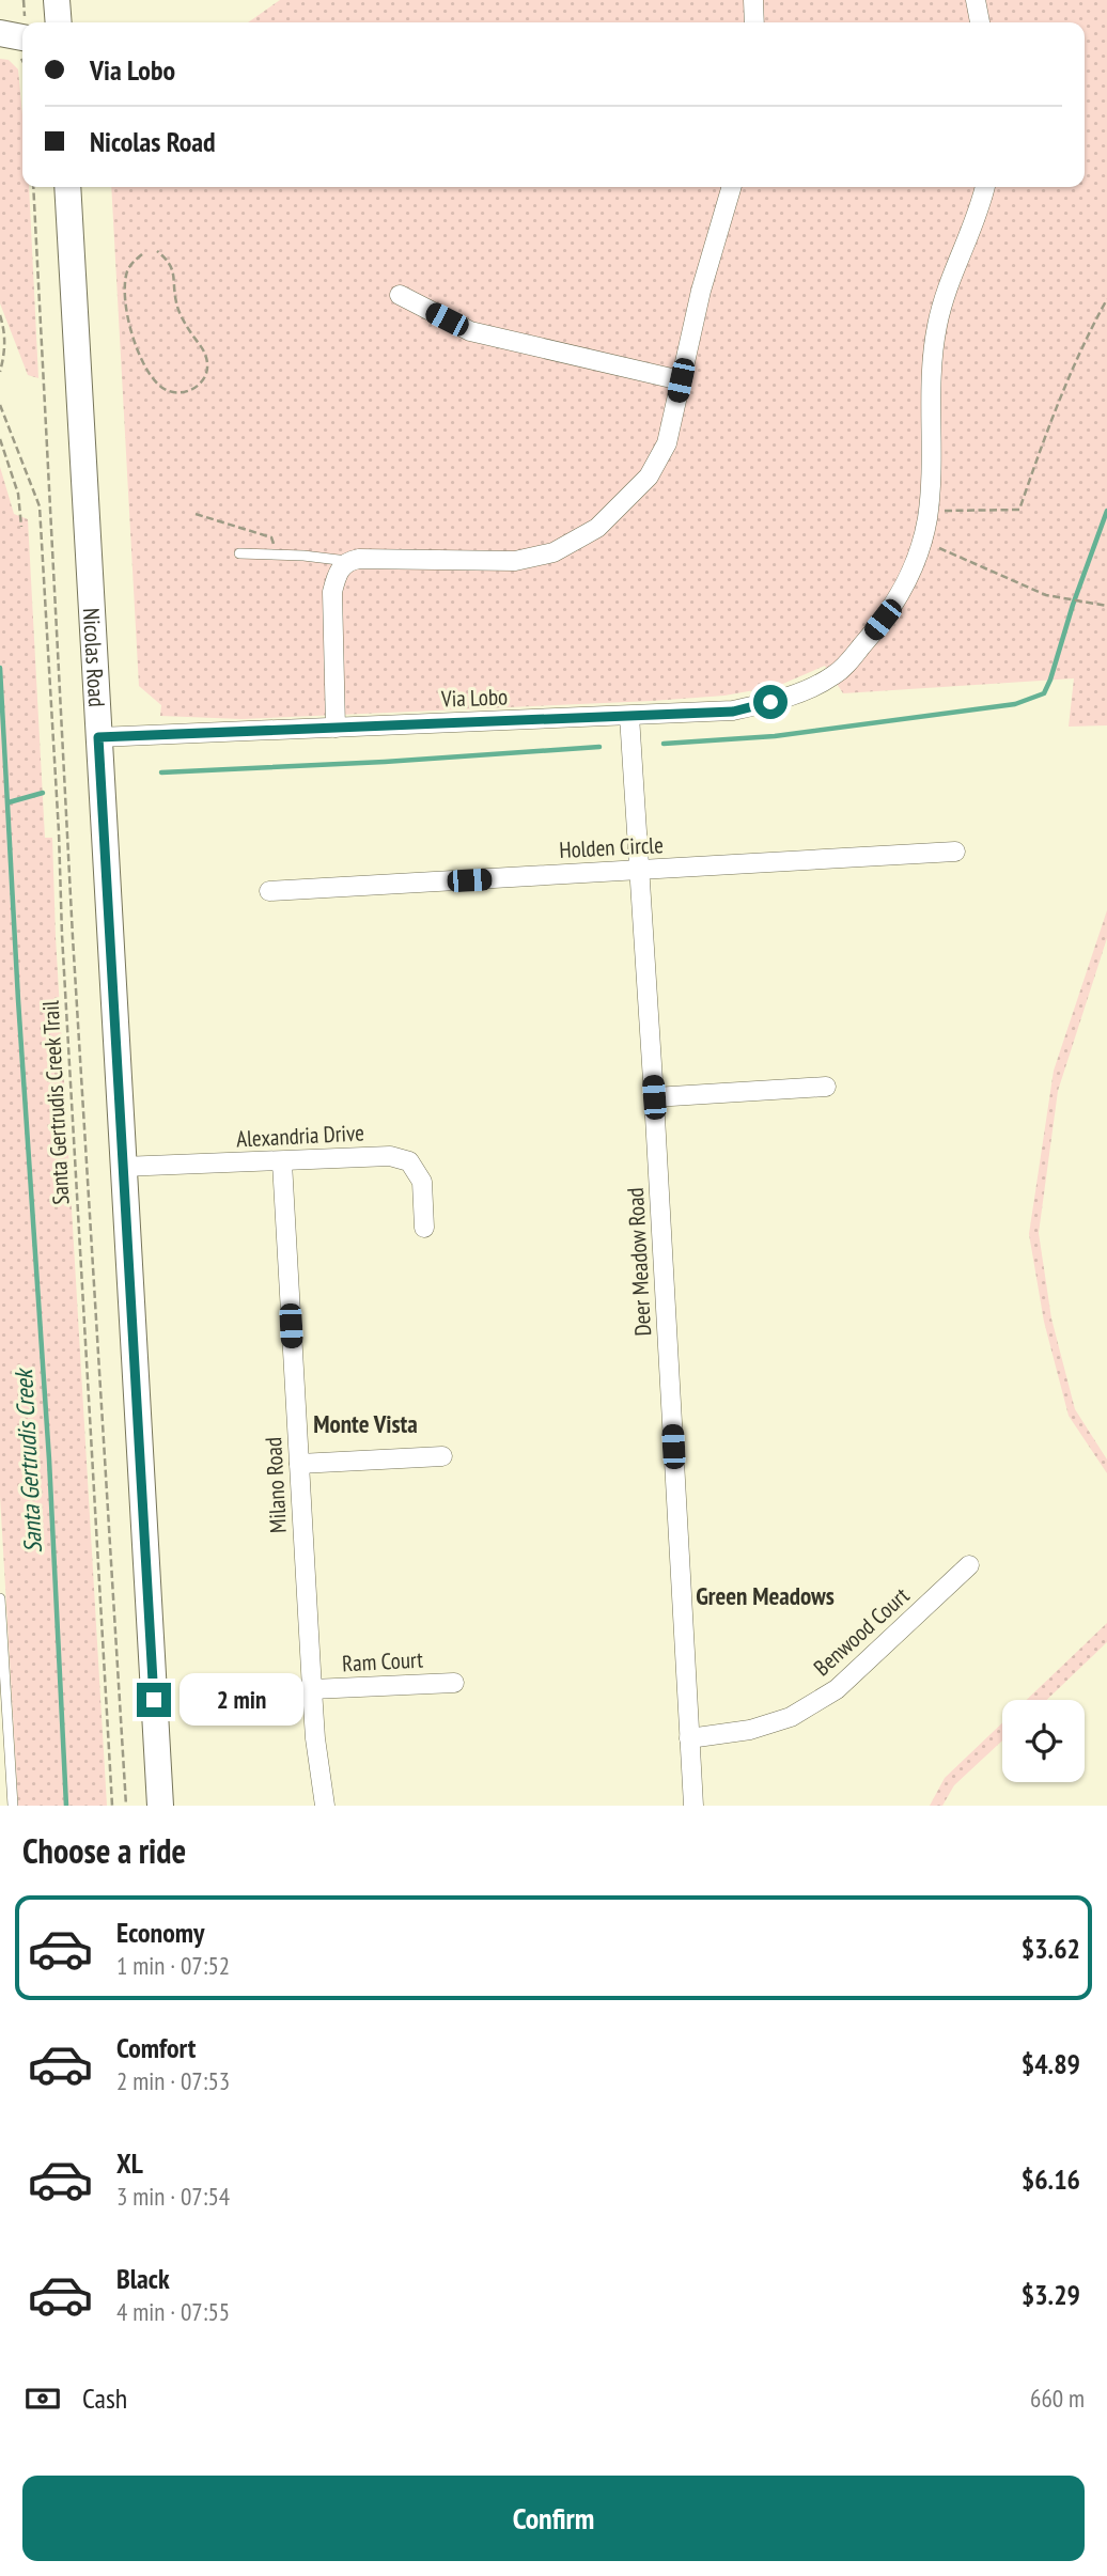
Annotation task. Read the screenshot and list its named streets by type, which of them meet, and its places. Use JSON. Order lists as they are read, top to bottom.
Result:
{
  "streets": {
    "main road": ["Nicolas Road"],
    "street": [
      "Via Lobo",
      "Holden Circle",
      "Alexandria Drive",
      "Deer Meadow Road",
      "Milano Road",
      "Benwood Court",
      "Ram Court"
    ],
    "path": ["Santa Gertrudis Creek Trail"]
  },
  "crossings": [
    ["Nicolas Road", "Via Lobo"],
    ["Nicolas Road", "Alexandria Drive"],
    ["Via Lobo", "Deer Meadow Road"],
    ["Holden Circle", "Deer Meadow Road"],
    ["Alexandria Drive", "Milano Road"],
    ["Deer Meadow Road", "Benwood Court"],
    ["Milano Road", "Ram Court"]
  ],
  "districts": ["Monte Vista", "Green Meadows"],
  "water": ["Santa Gertrudis Creek"],
  "page": {
    "banner": ["Via Lobo", "Nicolas Road"],
    "bubble": "2 min",
    "heading": "Choose a ride",
    "list": [
      {
        "name": "Economy",
        "note": "1 min · 07:52",
        "value": "$3.62"
      },
      {
        "name": "Comfort",
        "note": "2 min · 07:53",
        "value": "$4.89"
      },
      {
        "name": "XL",
        "note": "3 min · 07:54",
        "value": "$6.16"
      },
      {
        "name": "Black",
        "note": "4 min · 07:55",
        "value": "$3.29"
      }
    ],
    "pay": ["Cash", "660 m"],
    "buttons": "Confirm"
  }
}
